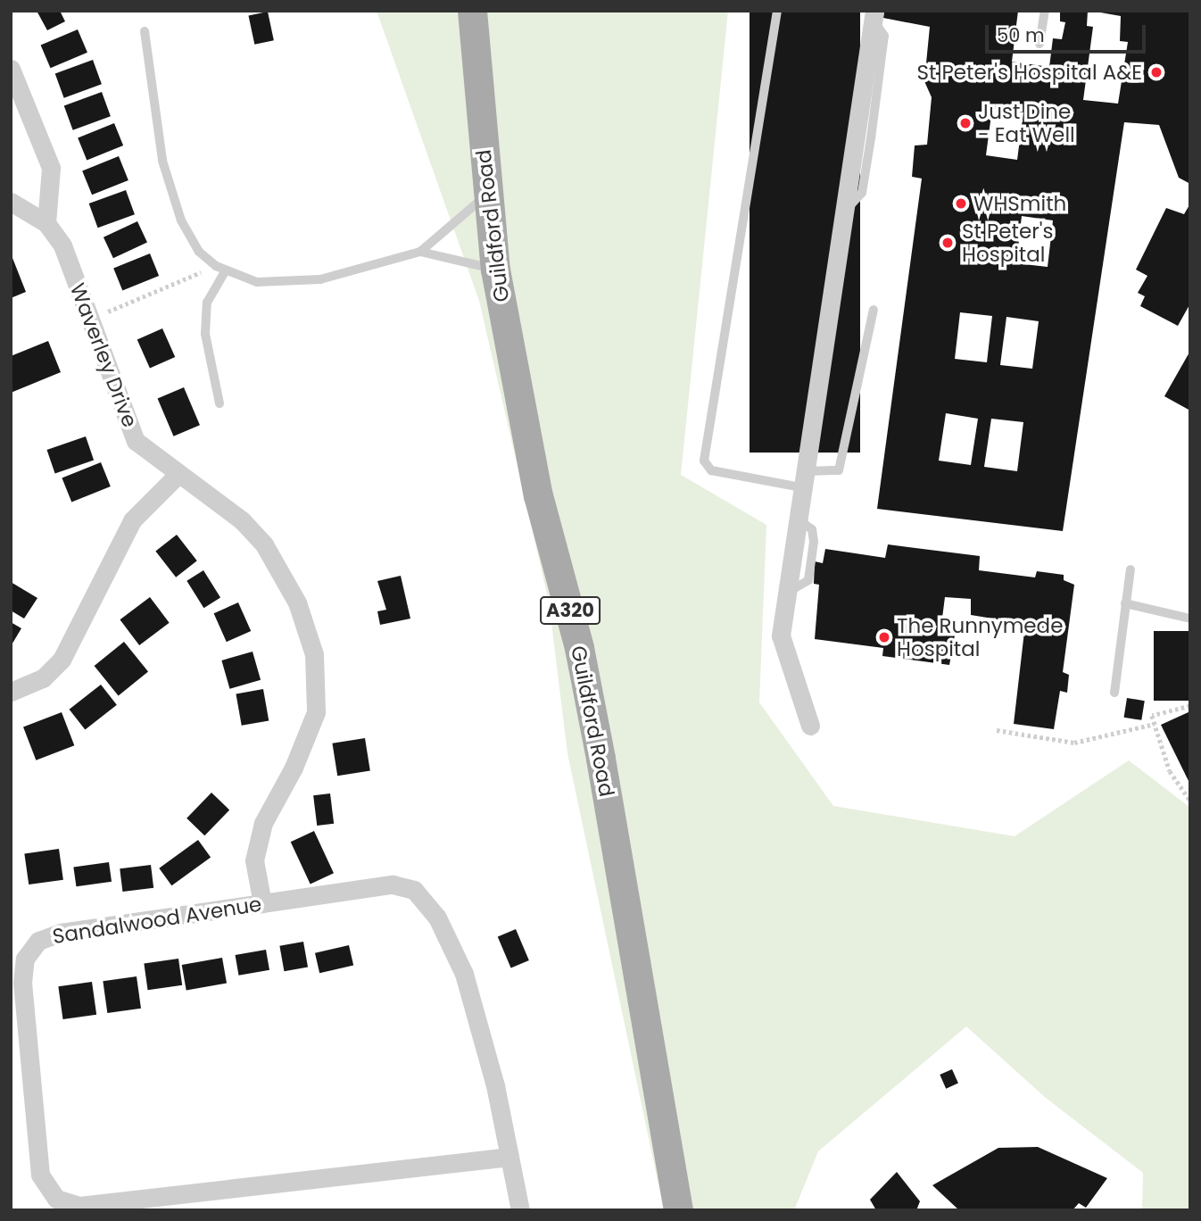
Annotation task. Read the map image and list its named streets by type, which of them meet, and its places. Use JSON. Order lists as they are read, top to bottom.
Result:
{
  "streets": {
    "main road": ["Guildford Road", "A320"],
    "street": ["Waverley Drive", "Sandalwood Avenue"]
  },
  "crossings": [
    ["Waverley Drive", "Sandalwood Avenue"]
  ],
  "places": [
    "St Peter's Hospital A&E",
    "Just Dine - Eat Well",
    "WHSmith",
    "St Peter's Hospital",
    "The Runnymede Hospital"
  ],
  "scale_bar": "50 m"
}
